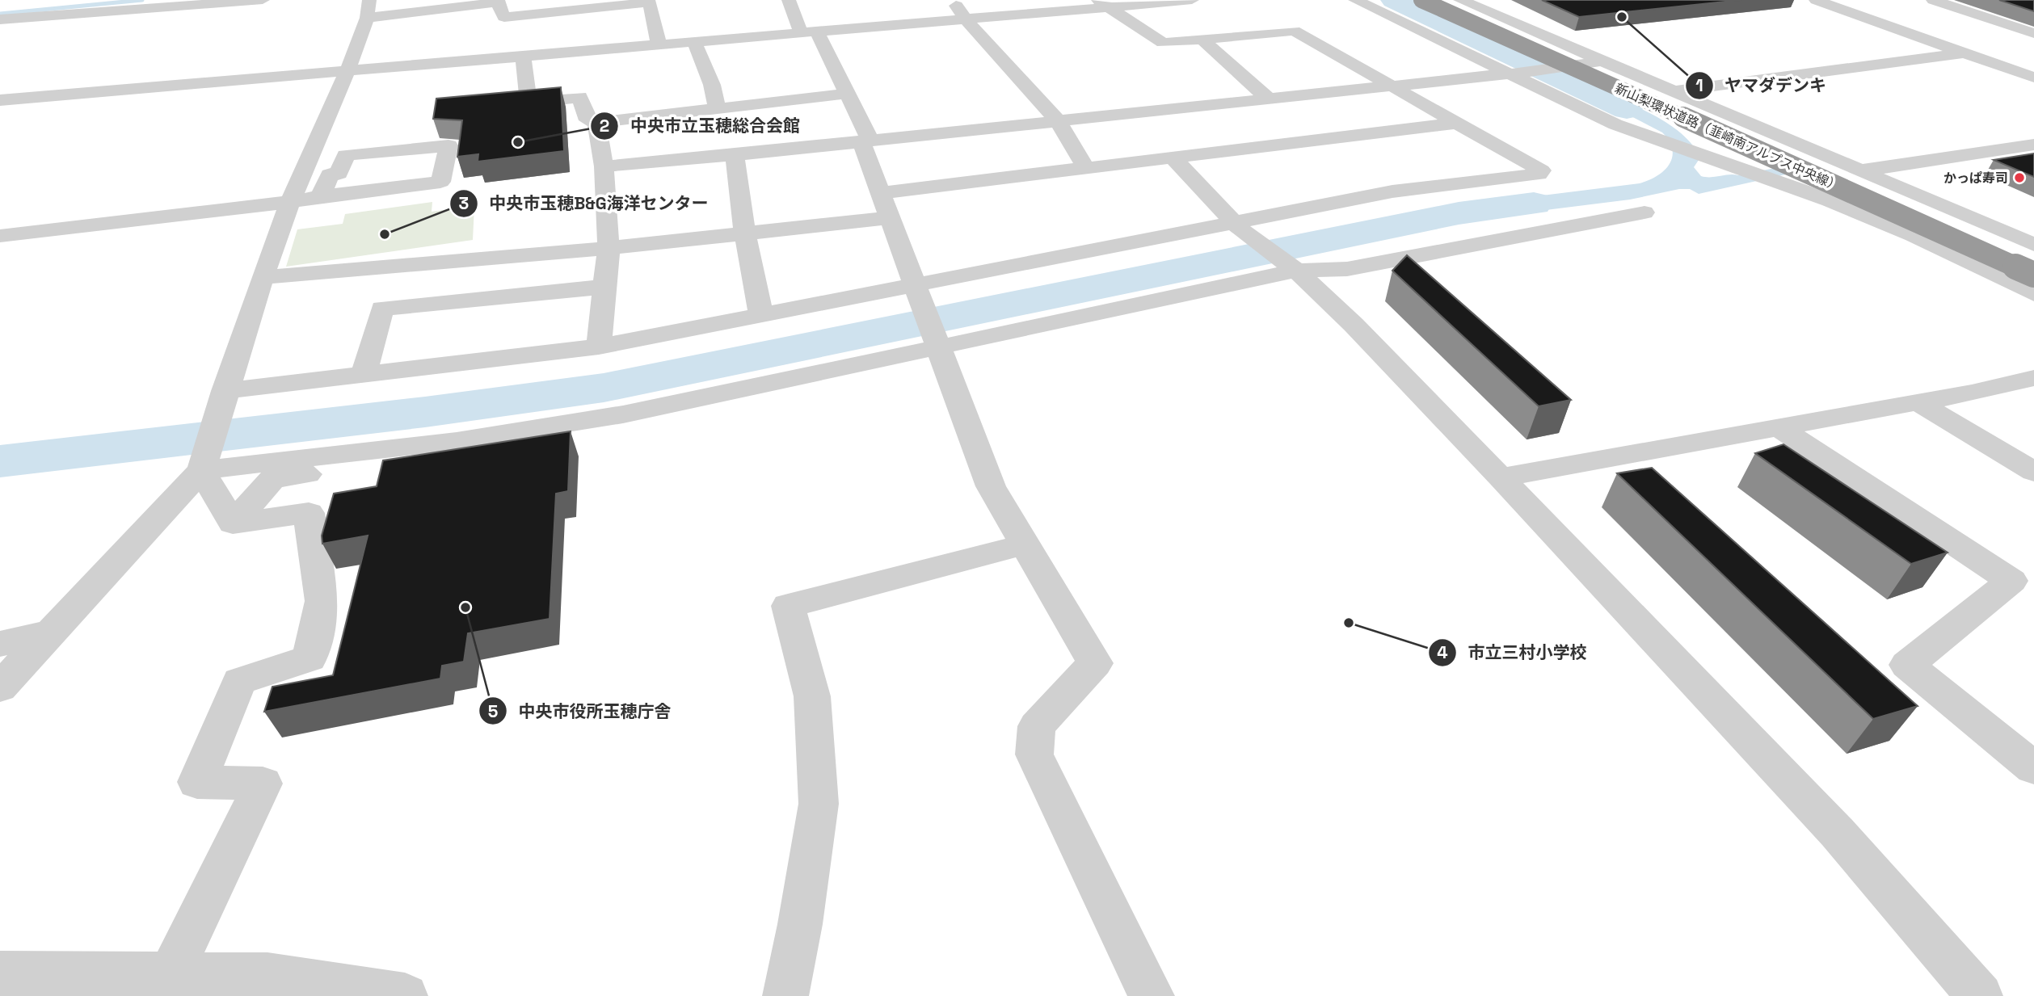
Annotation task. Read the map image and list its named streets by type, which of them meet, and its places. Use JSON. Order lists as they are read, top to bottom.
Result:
{
  "streets": {
    "highway": ["新山梨環状道路（韮崎南アルプス中央線）"]
  },
  "places": [
    "ヤマダデンキ",
    "中央市立玉穂総合会館",
    "かっぱ寿司",
    "中央市玉穂B&G海洋センター",
    "中央市役所玉穂庁舎",
    "市立三村小学校"
  ]
}
